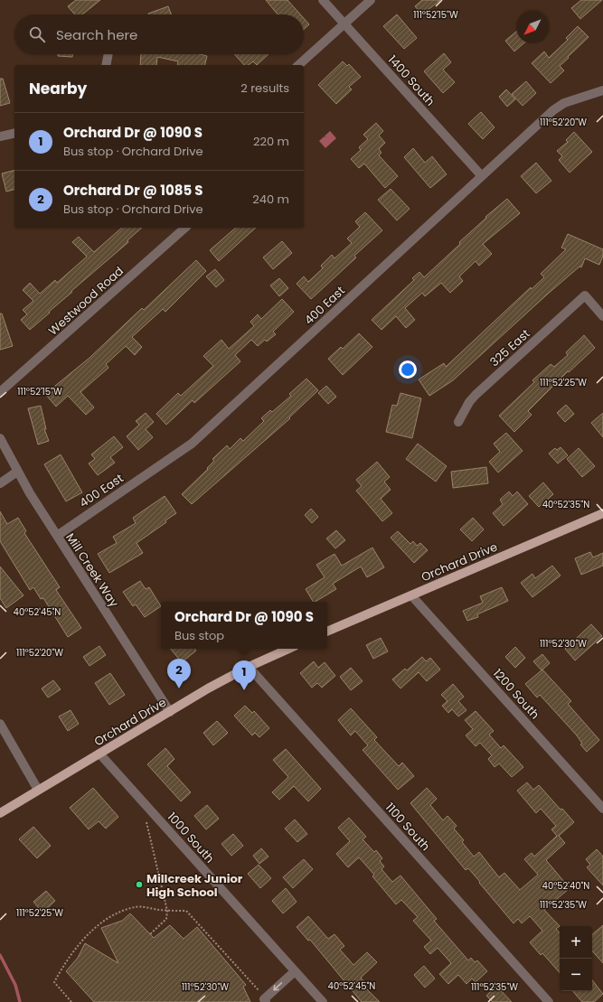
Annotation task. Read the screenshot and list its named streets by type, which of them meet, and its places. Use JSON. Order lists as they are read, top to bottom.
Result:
{
  "streets": {
    "main road": ["Orchard Drive"],
    "street": [
      "1400 South",
      "Westwood Road",
      "400 East",
      "325 East",
      "Mill Creek Way",
      "1200 South",
      "1100 South",
      "1000 South"
    ]
  },
  "crossings": [
    ["1400 South", "400 East"],
    ["400 East", "Mill Creek Way"],
    ["Orchard Drive", "Mill Creek Way"],
    ["Orchard Drive", "1200 South"],
    ["Orchard Drive", "1100 South"],
    ["Orchard Drive", "1000 South"]
  ],
  "places": ["Millcreek Junior High School"],
  "north": "bottom left",
  "page": {
    "search": "Search here",
    "heading": ["Nearby", "2 results"],
    "list": [
      {
        "mark": "1",
        "name": "Orchard Dr @ 1090 S",
        "note": "Bus stop · Orchard Drive",
        "value": "220 m"
      },
      {
        "mark": "2",
        "name": "Orchard Dr @ 1085 S",
        "note": "Bus stop · Orchard Drive",
        "value": "240 m"
      }
    ],
    "popup": ["Orchard Dr @ 1090 S", "Bus stop"],
    "pins": ["2", "1"],
    "map_buttons": ["+", "−"]
  },
  "coordinates": [
    "111°52'15\"W",
    "111°52'20\"W",
    "111°52'25\"W",
    "40°52'35\"N",
    "40°52'45\"N",
    "111°52'30\"W",
    "40°52'40\"N",
    "111°52'35\"W"
  ]
}
